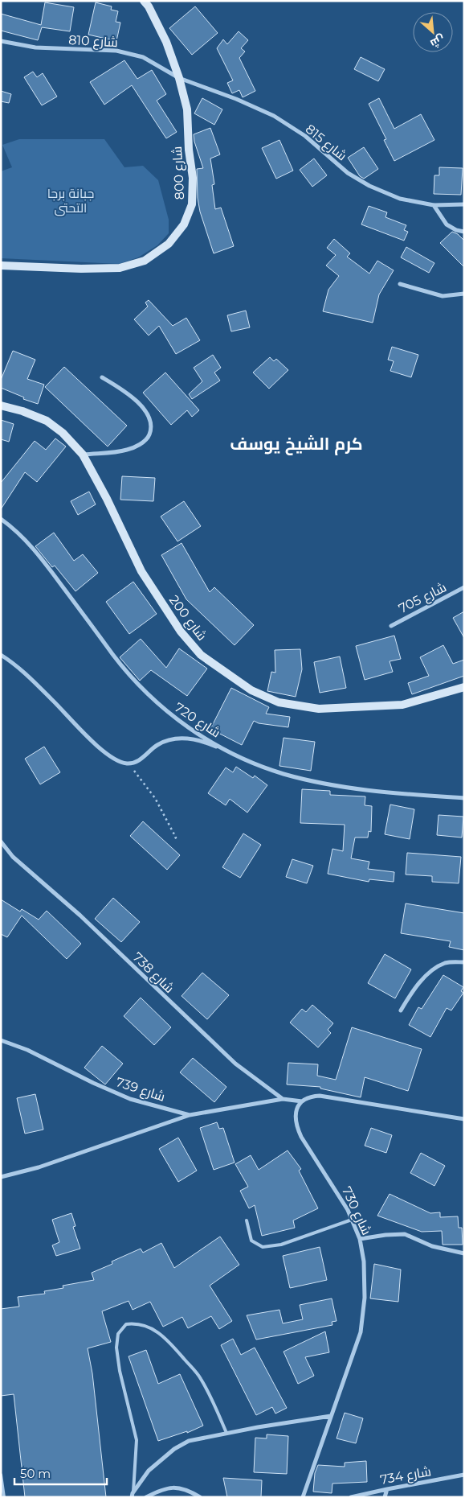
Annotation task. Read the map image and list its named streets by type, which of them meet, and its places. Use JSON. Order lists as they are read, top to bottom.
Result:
{
  "streets": {
    "main road": ["شارع 800", "شارع 200"],
    "street": [
      "شارع 810",
      "شارع 815",
      "شارع 705",
      "شارع 720",
      "شارع 738",
      "شارع 739",
      "شارع 730",
      "شارع 734"
    ]
  },
  "crossings": [
    ["شارع 810", "شارع 815"],
    ["شارع 810", "شارع 800"],
    ["شارع 815", "شارع 800"],
    ["شارع 738", "شارع 739"],
    ["شارع 738", "شارع 730"]
  ],
  "districts": ["كرم الشيخ يوسف"],
  "parks": ["جبانة برجا التحتى"],
  "scale_bar": "50 m",
  "north": "bottom right"
}
